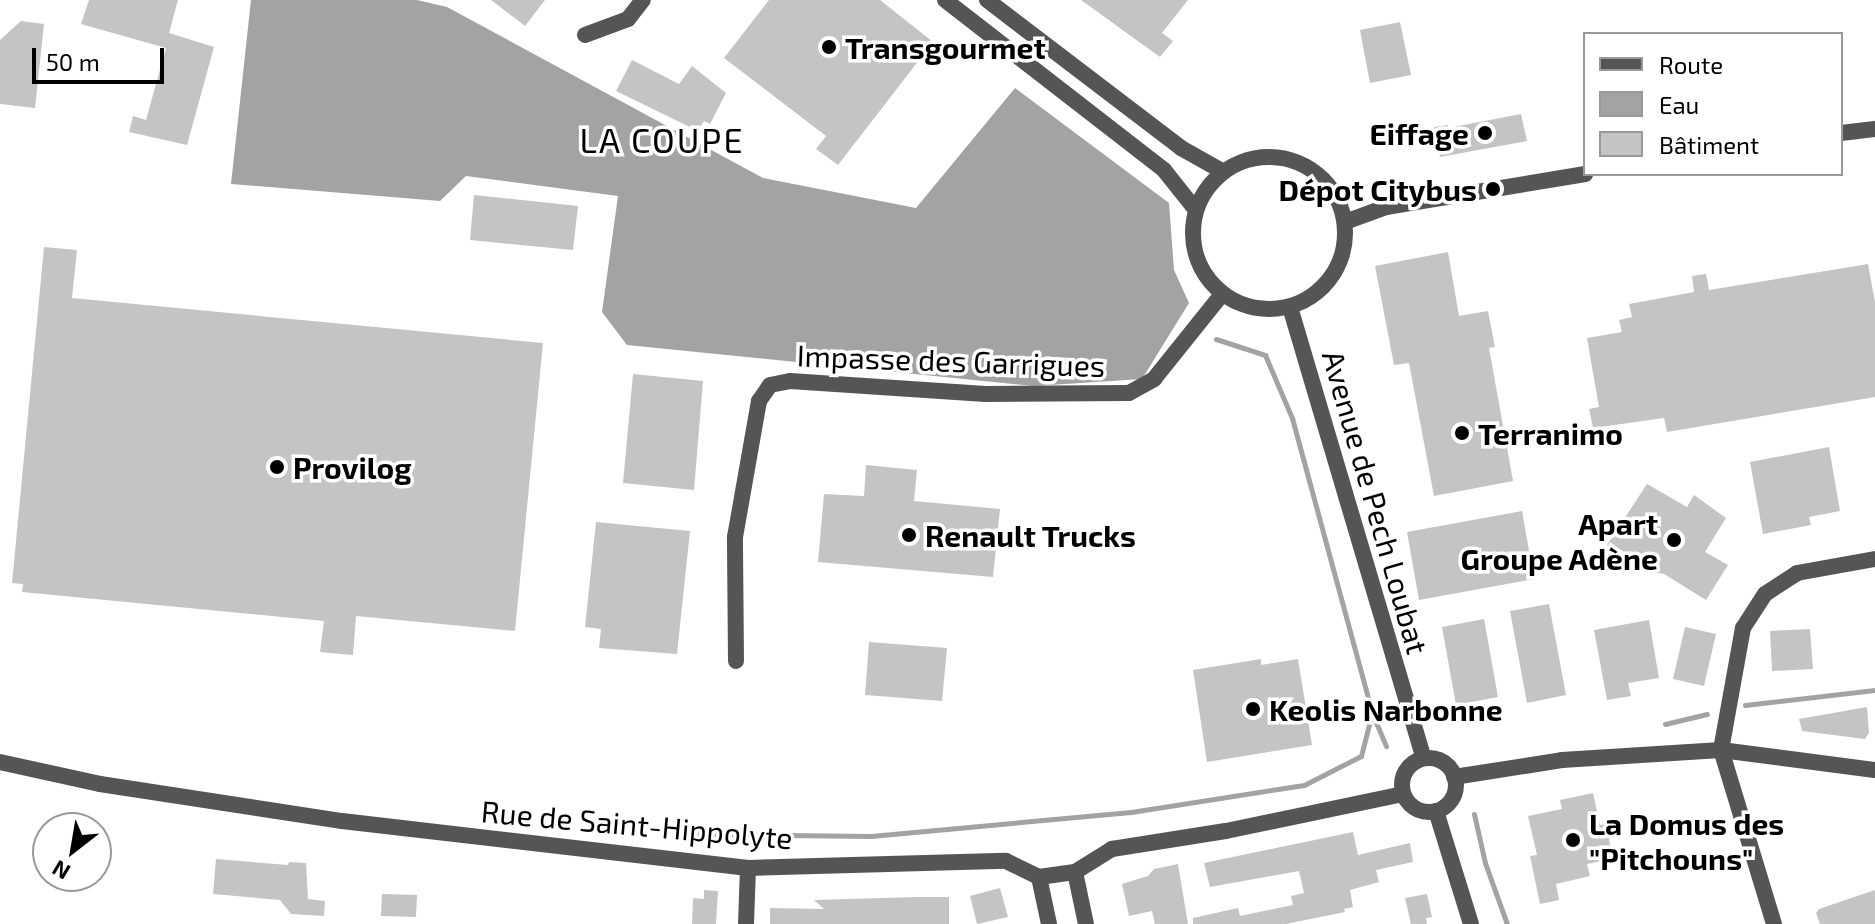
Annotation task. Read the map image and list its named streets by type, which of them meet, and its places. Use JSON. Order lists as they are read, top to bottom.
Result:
{
  "streets": {
    "street": ["Impasse des Garrigues", "Avenue de Pech Loubat", "Rue de Saint-Hippolyte"]
  },
  "crossings": [
    ["Impasse des Garrigues", "Avenue de Pech Loubat"]
  ],
  "districts": ["LA COUPE"],
  "places": [
    "Transgourmet",
    "Eiffage",
    "Dépot Citybus",
    "Terranimo",
    "Provilog",
    "Renault Trucks",
    "Apart Groupe Adène",
    "Keolis Narbonne",
    "La Domus des \"Pitchouns\""
  ],
  "legend": ["Route", "Eau", "Bâtiment"],
  "scale_bar": "50 m",
  "north": "bottom left"
}
